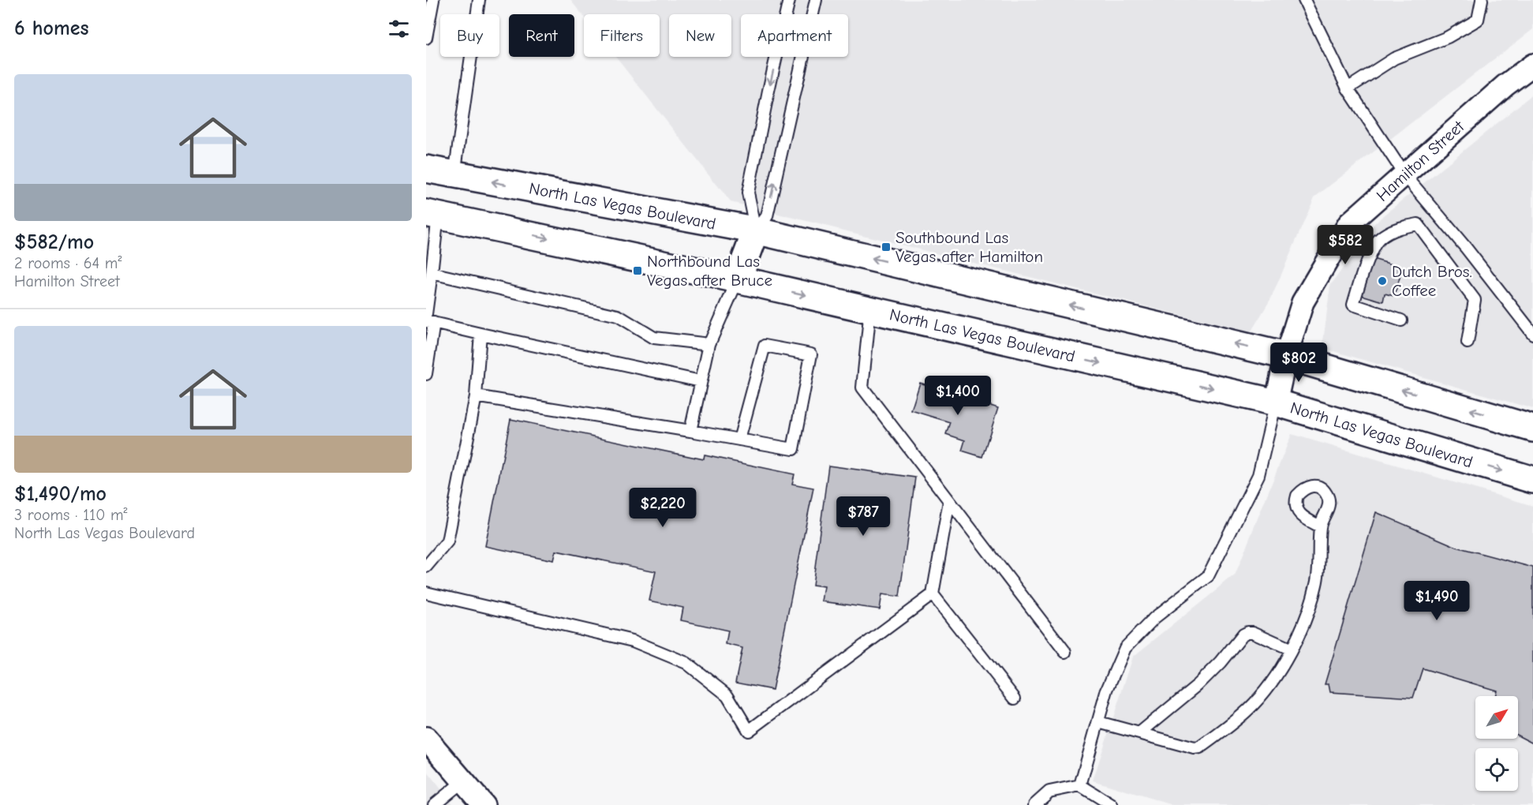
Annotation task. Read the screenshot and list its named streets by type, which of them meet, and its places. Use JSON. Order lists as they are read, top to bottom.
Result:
{
  "streets": {
    "main road": ["North Las Vegas Boulevard"],
    "street": ["Hamilton Street"]
  },
  "crossings": [
    ["Hamilton Street", "North Las Vegas Boulevard"]
  ],
  "places": {
    "transit": ["Southbound Las Vegas after Hamilton", "Northbound Las Vegas after Bruce"],
    "other": ["Dutch Bros. Coffee"]
  },
  "north": "top right",
  "page": {
    "heading": "6 homes",
    "chip": [
      "Buy",
      "Rent",
      "Filters",
      "New",
      "Apartment"
    ],
    "list": [
      {
        "name": "$582/mo",
        "note": "2 rooms · 64 m² · Hamilton Street"
      },
      {
        "name": "$1,490/mo",
        "note": "3 rooms · 110 m² · North Las Vegas Boulevard"
      }
    ],
    "price": [
      "$582",
      "$802",
      "$1,400",
      "$2,220",
      "$787",
      "$1,490"
    ]
  }
}
